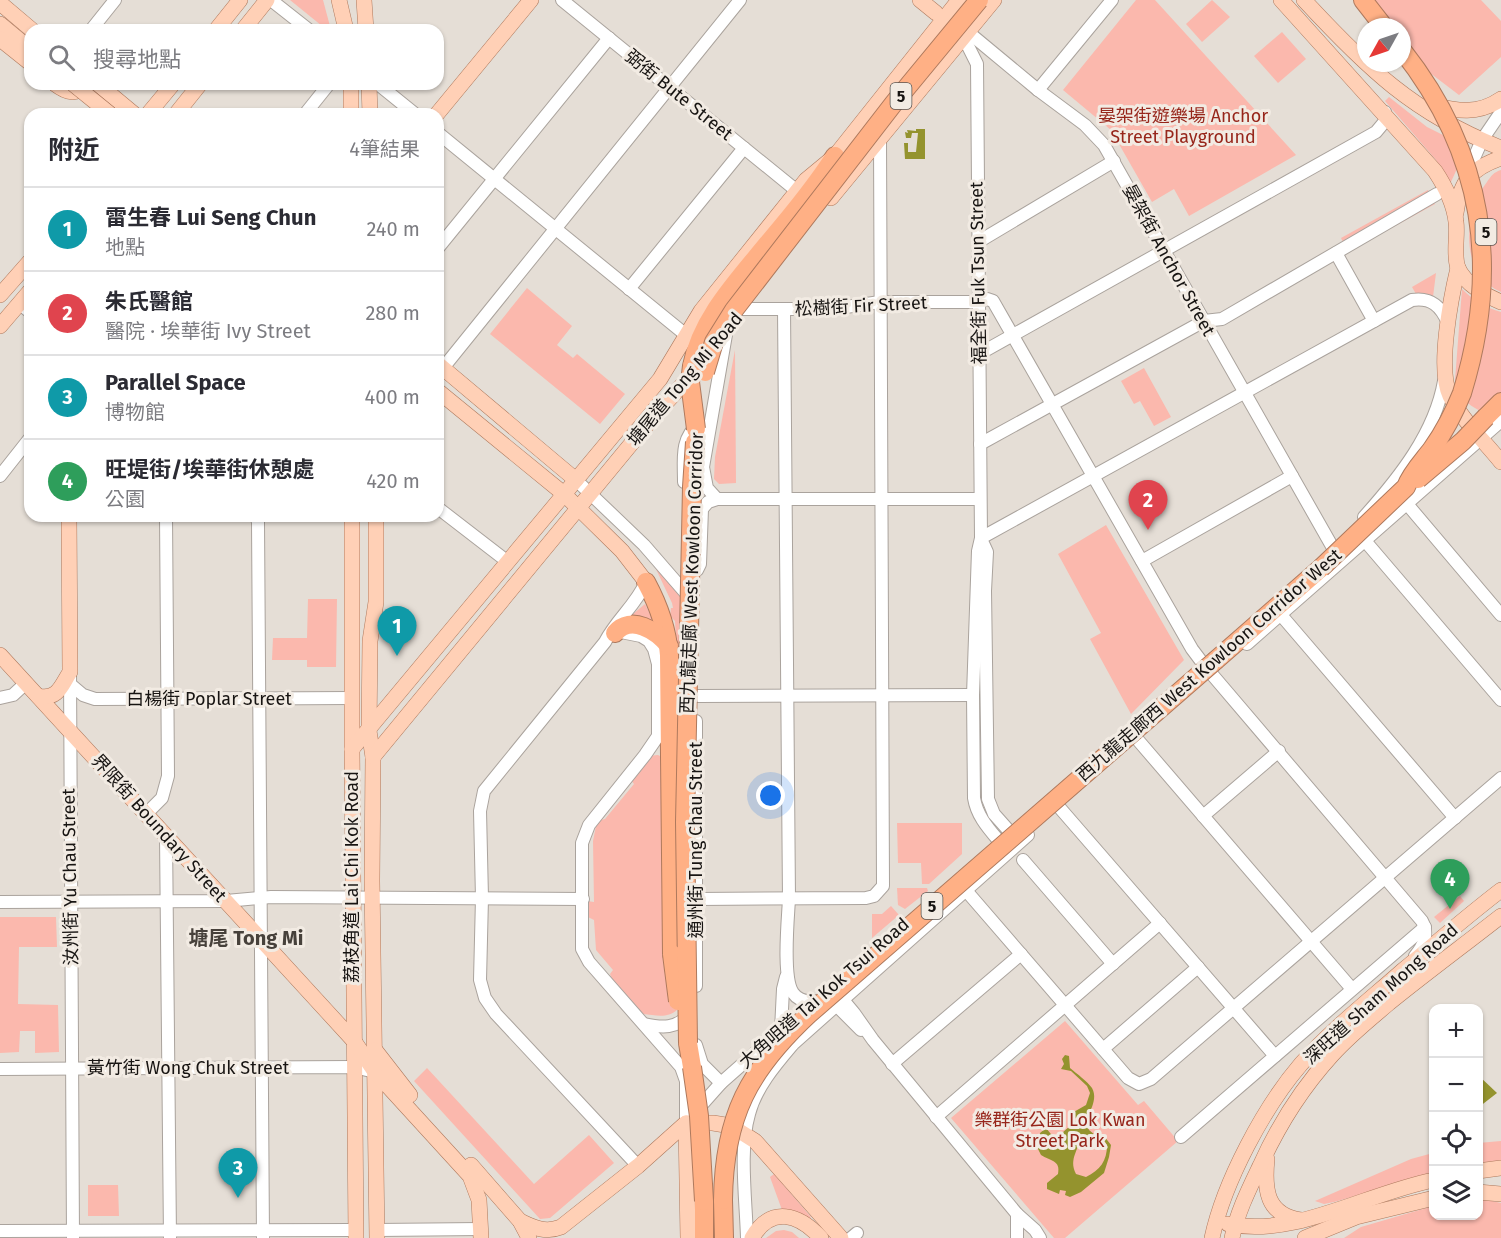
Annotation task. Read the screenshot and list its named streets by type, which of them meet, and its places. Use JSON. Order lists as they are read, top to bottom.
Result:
{
  "streets": {
    "highway": ["5", "西九龍走廊 West Kowloon Corridor", "西九龍走廊西 West Kowloon Corridor West"],
    "main road": [
      "塘尾道 Tong Mi Road",
      "界限街 Boundary Street",
      "汝州街 Yu Chau Street",
      "荔枝角道 Lai Chi Kok Road",
      "大角咀道 Tai Kok Tsui Road",
      "深旺道 Sham Mong Road"
    ],
    "street": [
      "弼街 Bute Street",
      "晏架街 Anchor Street",
      "福全街 Fuk Tsun Street",
      "松樹街 Fir Street",
      "白楊街 Poplar Street",
      "通州街 Tung Chau Street",
      "黃竹街 Wong Chuk Street"
    ]
  },
  "crossings": [
    ["弼街 Bute Street", "塘尾道 Tong Mi Road"],
    ["晏架街 Anchor Street", "福全街 Fuk Tsun Street"],
    ["晏架街 Anchor Street", "塘尾道 Tong Mi Road"],
    ["晏架街 Anchor Street", "大角咀道 Tai Kok Tsui Road"],
    ["福全街 Fuk Tsun Street", "松樹街 Fir Street"],
    ["福全街 Fuk Tsun Street", "塘尾道 Tong Mi Road"],
    ["福全街 Fuk Tsun Street", "大角咀道 Tai Kok Tsui Road"],
    ["松樹街 Fir Street", "塘尾道 Tong Mi Road"],
    ["塘尾道 Tong Mi Road", "通州街 Tung Chau Street"],
    ["塘尾道 Tong Mi Road", "荔枝角道 Lai Chi Kok Road"],
    ["西九龍走廊西 West Kowloon Corridor West", "大角咀道 Tai Kok Tsui Road"],
    ["白楊街 Poplar Street", "汝州街 Yu Chau Street"],
    ["白楊街 Poplar Street", "荔枝角道 Lai Chi Kok Road"],
    ["界限街 Boundary Street", "汝州街 Yu Chau Street"],
    ["界限街 Boundary Street", "荔枝角道 Lai Chi Kok Road"],
    ["界限街 Boundary Street", "黃竹街 Wong Chuk Street"],
    ["通州街 Tung Chau Street", "大角咀道 Tai Kok Tsui Road"],
    ["汝州街 Yu Chau Street", "黃竹街 Wong Chuk Street"],
    ["荔枝角道 Lai Chi Kok Road", "黃竹街 Wong Chuk Street"]
  ],
  "districts": ["塘尾 Tong Mi"],
  "parks": ["晏架街遊樂場 Anchor Street Playground", "樂群街公園 Lok Kwan Street Park"],
  "north": "bottom left",
  "page": {
    "search": "搜尋地點",
    "heading": ["附近", "4筆結果"],
    "list": [
      {
        "mark": "1",
        "name": "雷生春 Lui Seng Chun",
        "note": "地點",
        "value": "240 m"
      },
      {
        "mark": "2",
        "name": "朱氏醫館",
        "note": "醫院 · 埃華街 Ivy Street",
        "value": "280 m"
      },
      {
        "mark": "3",
        "name": "Parallel Space",
        "note": "博物館",
        "value": "400 m"
      },
      {
        "mark": "4",
        "name": "旺堤街/埃華街休憩處",
        "note": "公園",
        "value": "420 m"
      }
    ],
    "pins": [
      "2",
      "1",
      "4",
      "3"
    ],
    "map_buttons": ["+", "−"]
  }
}
